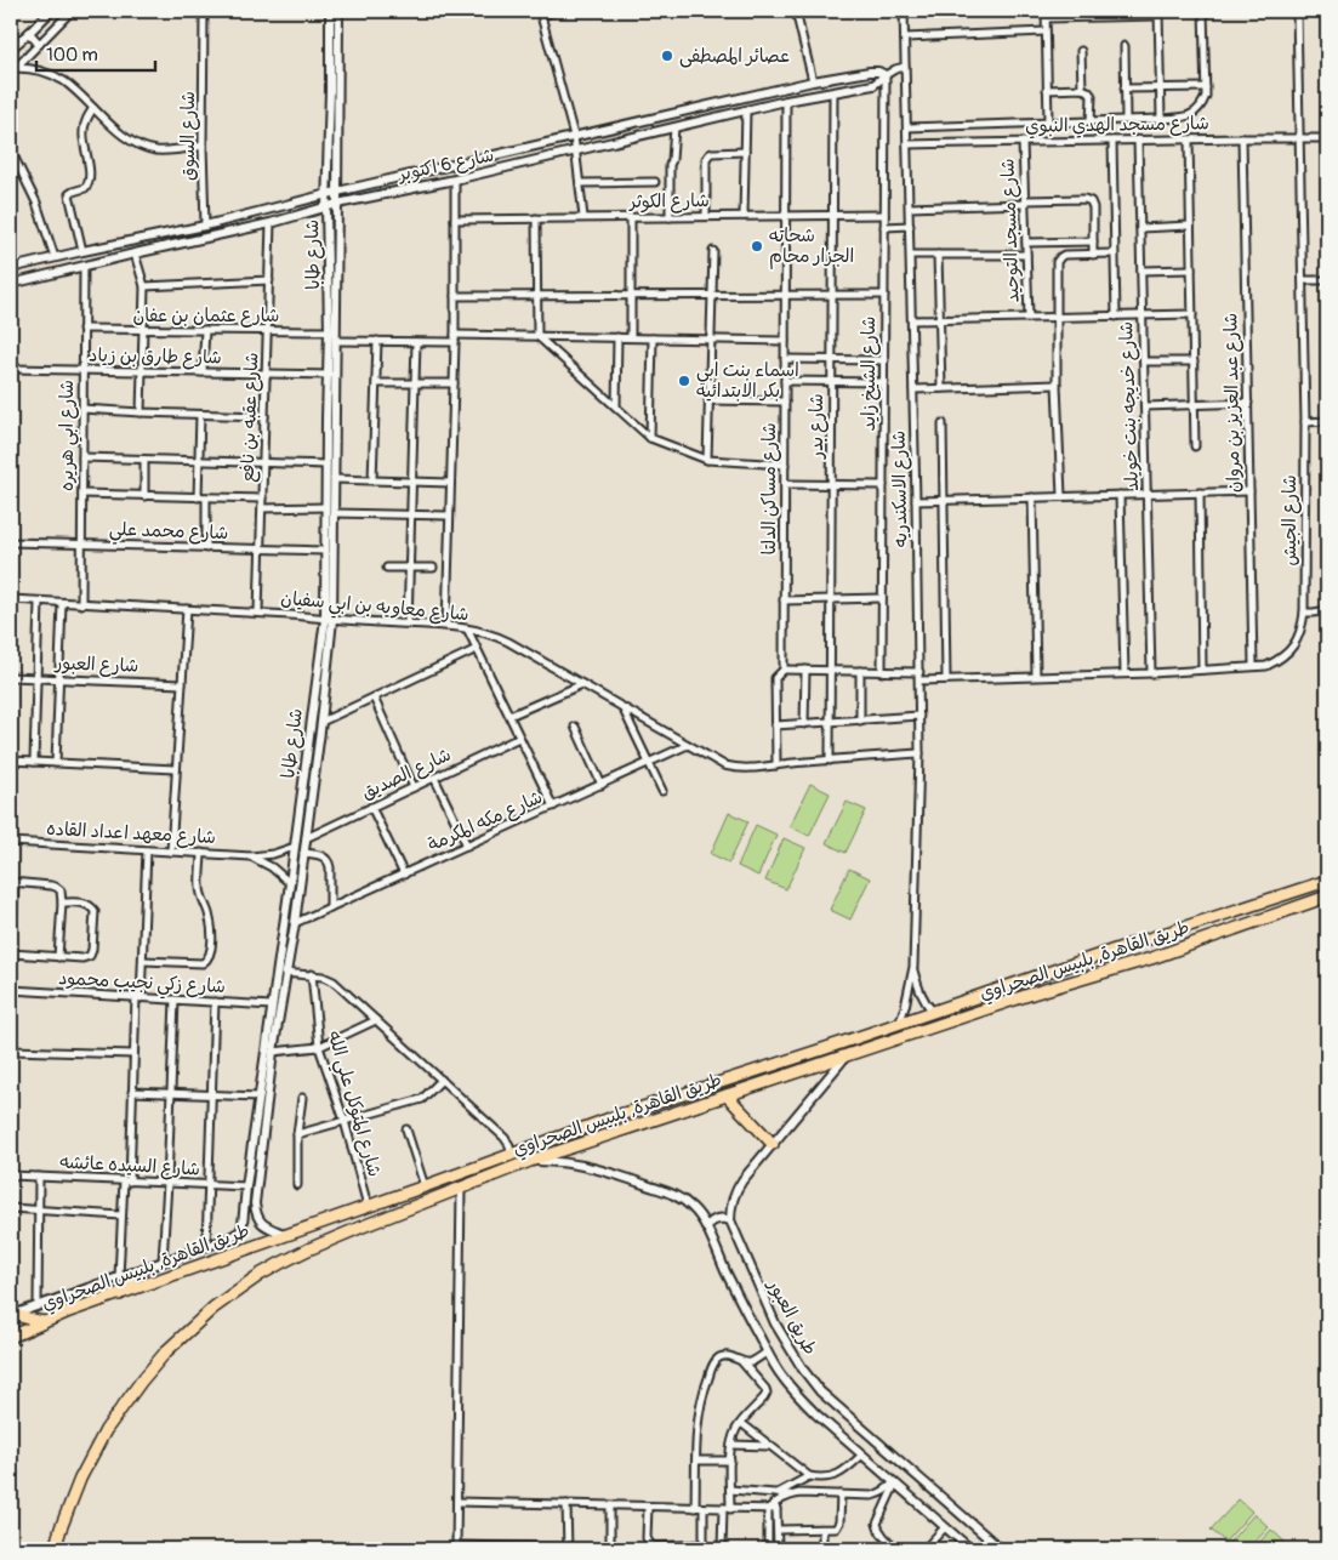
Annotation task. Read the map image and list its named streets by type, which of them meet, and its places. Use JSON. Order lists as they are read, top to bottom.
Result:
{
  "streets": {
    "highway": ["طريق القاهرة, بلبيس الصحراوي"],
    "street": [
      "شارع مسجد الهدي النبوي",
      "شارع السوق",
      "شارع 6 اكتوبر",
      "شارع الكوثر",
      "شارع مسجد التوحيد",
      "شارع طابا",
      "شارع عثمان بن عفان",
      "شارع طارق بن زياد",
      "شارع الشيخ زايد",
      "شارع عبد العزيز بن مروان",
      "شارع خديجه بنت خويلد",
      "شارع عقبه بن نافع",
      "شارع بدر",
      "شارع ابي هريره",
      "شارع مساكن الدلتا",
      "شارع الاسكندريه",
      "شارع الجيش",
      "شارع محمد علي",
      "شارع معاويه بن ابي سفيان",
      "شارع العبور",
      "شارع الصديق",
      "شارع مكه المكرمة",
      "شارع معهد اعداد القاده",
      "شارع زكي نجيب محمود",
      "شارع المتوكل علي الله",
      "شارع السيده عائشه",
      "طريق العبور"
    ]
  },
  "crossings": [
    ["شارع مسجد الهدي النبوي", "شارع مسجد التوحيد"],
    ["شارع مسجد الهدي النبوي", "شارع عبد العزيز بن مروان"],
    ["شارع مسجد الهدي النبوي", "شارع خديجه بنت خويلد"],
    ["شارع مسجد الهدي النبوي", "شارع الاسكندريه"],
    ["شارع مسجد الهدي النبوي", "شارع الجيش"],
    ["شارع السوق", "شارع 6 اكتوبر"],
    ["شارع 6 اكتوبر", "شارع طابا"],
    ["شارع 6 اكتوبر", "شارع الشيخ زايد"],
    ["شارع 6 اكتوبر", "شارع عقبه بن نافع"],
    ["شارع 6 اكتوبر", "شارع بدر"],
    ["شارع 6 اكتوبر", "شارع ابي هريره"],
    ["شارع 6 اكتوبر", "شارع مساكن الدلتا"],
    ["شارع 6 اكتوبر", "شارع الاسكندريه"],
    ["شارع الكوثر", "شارع الشيخ زايد"],
    ["شارع الكوثر", "شارع بدر"],
    ["شارع الكوثر", "شارع مساكن الدلتا"],
    ["شارع طابا", "شارع عثمان بن عفان"],
    ["شارع طابا", "شارع طارق بن زياد"],
    ["شارع طابا", "شارع محمد علي"],
    ["شارع طابا", "شارع معاويه بن ابي سفيان"],
    ["شارع طابا", "شارع الصديق"],
    ["شارع طابا", "شارع مكه المكرمة"],
    ["شارع طابا", "شارع معهد اعداد القاده"],
    ["شارع طابا", "شارع زكي نجيب محمود"],
    ["شارع طابا", "شارع السيده عائشه"],
    ["شارع عثمان بن عفان", "شارع عقبه بن نافع"],
    ["شارع عثمان بن عفان", "شارع ابي هريره"],
    ["شارع طارق بن زياد", "شارع عقبه بن نافع"],
    ["شارع طارق بن زياد", "شارع ابي هريره"],
    ["شارع عبد العزيز بن مروان", "شارع الجيش"],
    ["شارع خديجه بنت خويلد", "شارع الجيش"],
    ["شارع عقبه بن نافع", "شارع محمد علي"],
    ["شارع عقبه بن نافع", "شارع معاويه بن ابي سفيان"],
    ["شارع بدر", "شارع معاويه بن ابي سفيان"],
    ["شارع ابي هريره", "شارع محمد علي"],
    ["شارع ابي هريره", "شارع معاويه بن ابي سفيان"],
    ["شارع مساكن الدلتا", "شارع معاويه بن ابي سفيان"],
    ["شارع الاسكندريه", "شارع الجيش"],
    ["شارع الاسكندريه", "شارع معاويه بن ابي سفيان"],
    ["شارع الاسكندريه", "طريق القاهرة, بلبيس الصحراوي"],
    ["شارع معاويه بن ابي سفيان", "شارع مكه المكرمة"],
    ["طريق القاهرة, بلبيس الصحراوي", "شارع المتوكل علي الله"],
    ["طريق القاهرة, بلبيس الصحراوي", "طريق العبور"]
  ],
  "places": ["عصائر المصطفى", "شحاته الجزار محام", "اسماء بنت ابي بكر الابتدائيه"],
  "scale_bar": "100 m"
}
